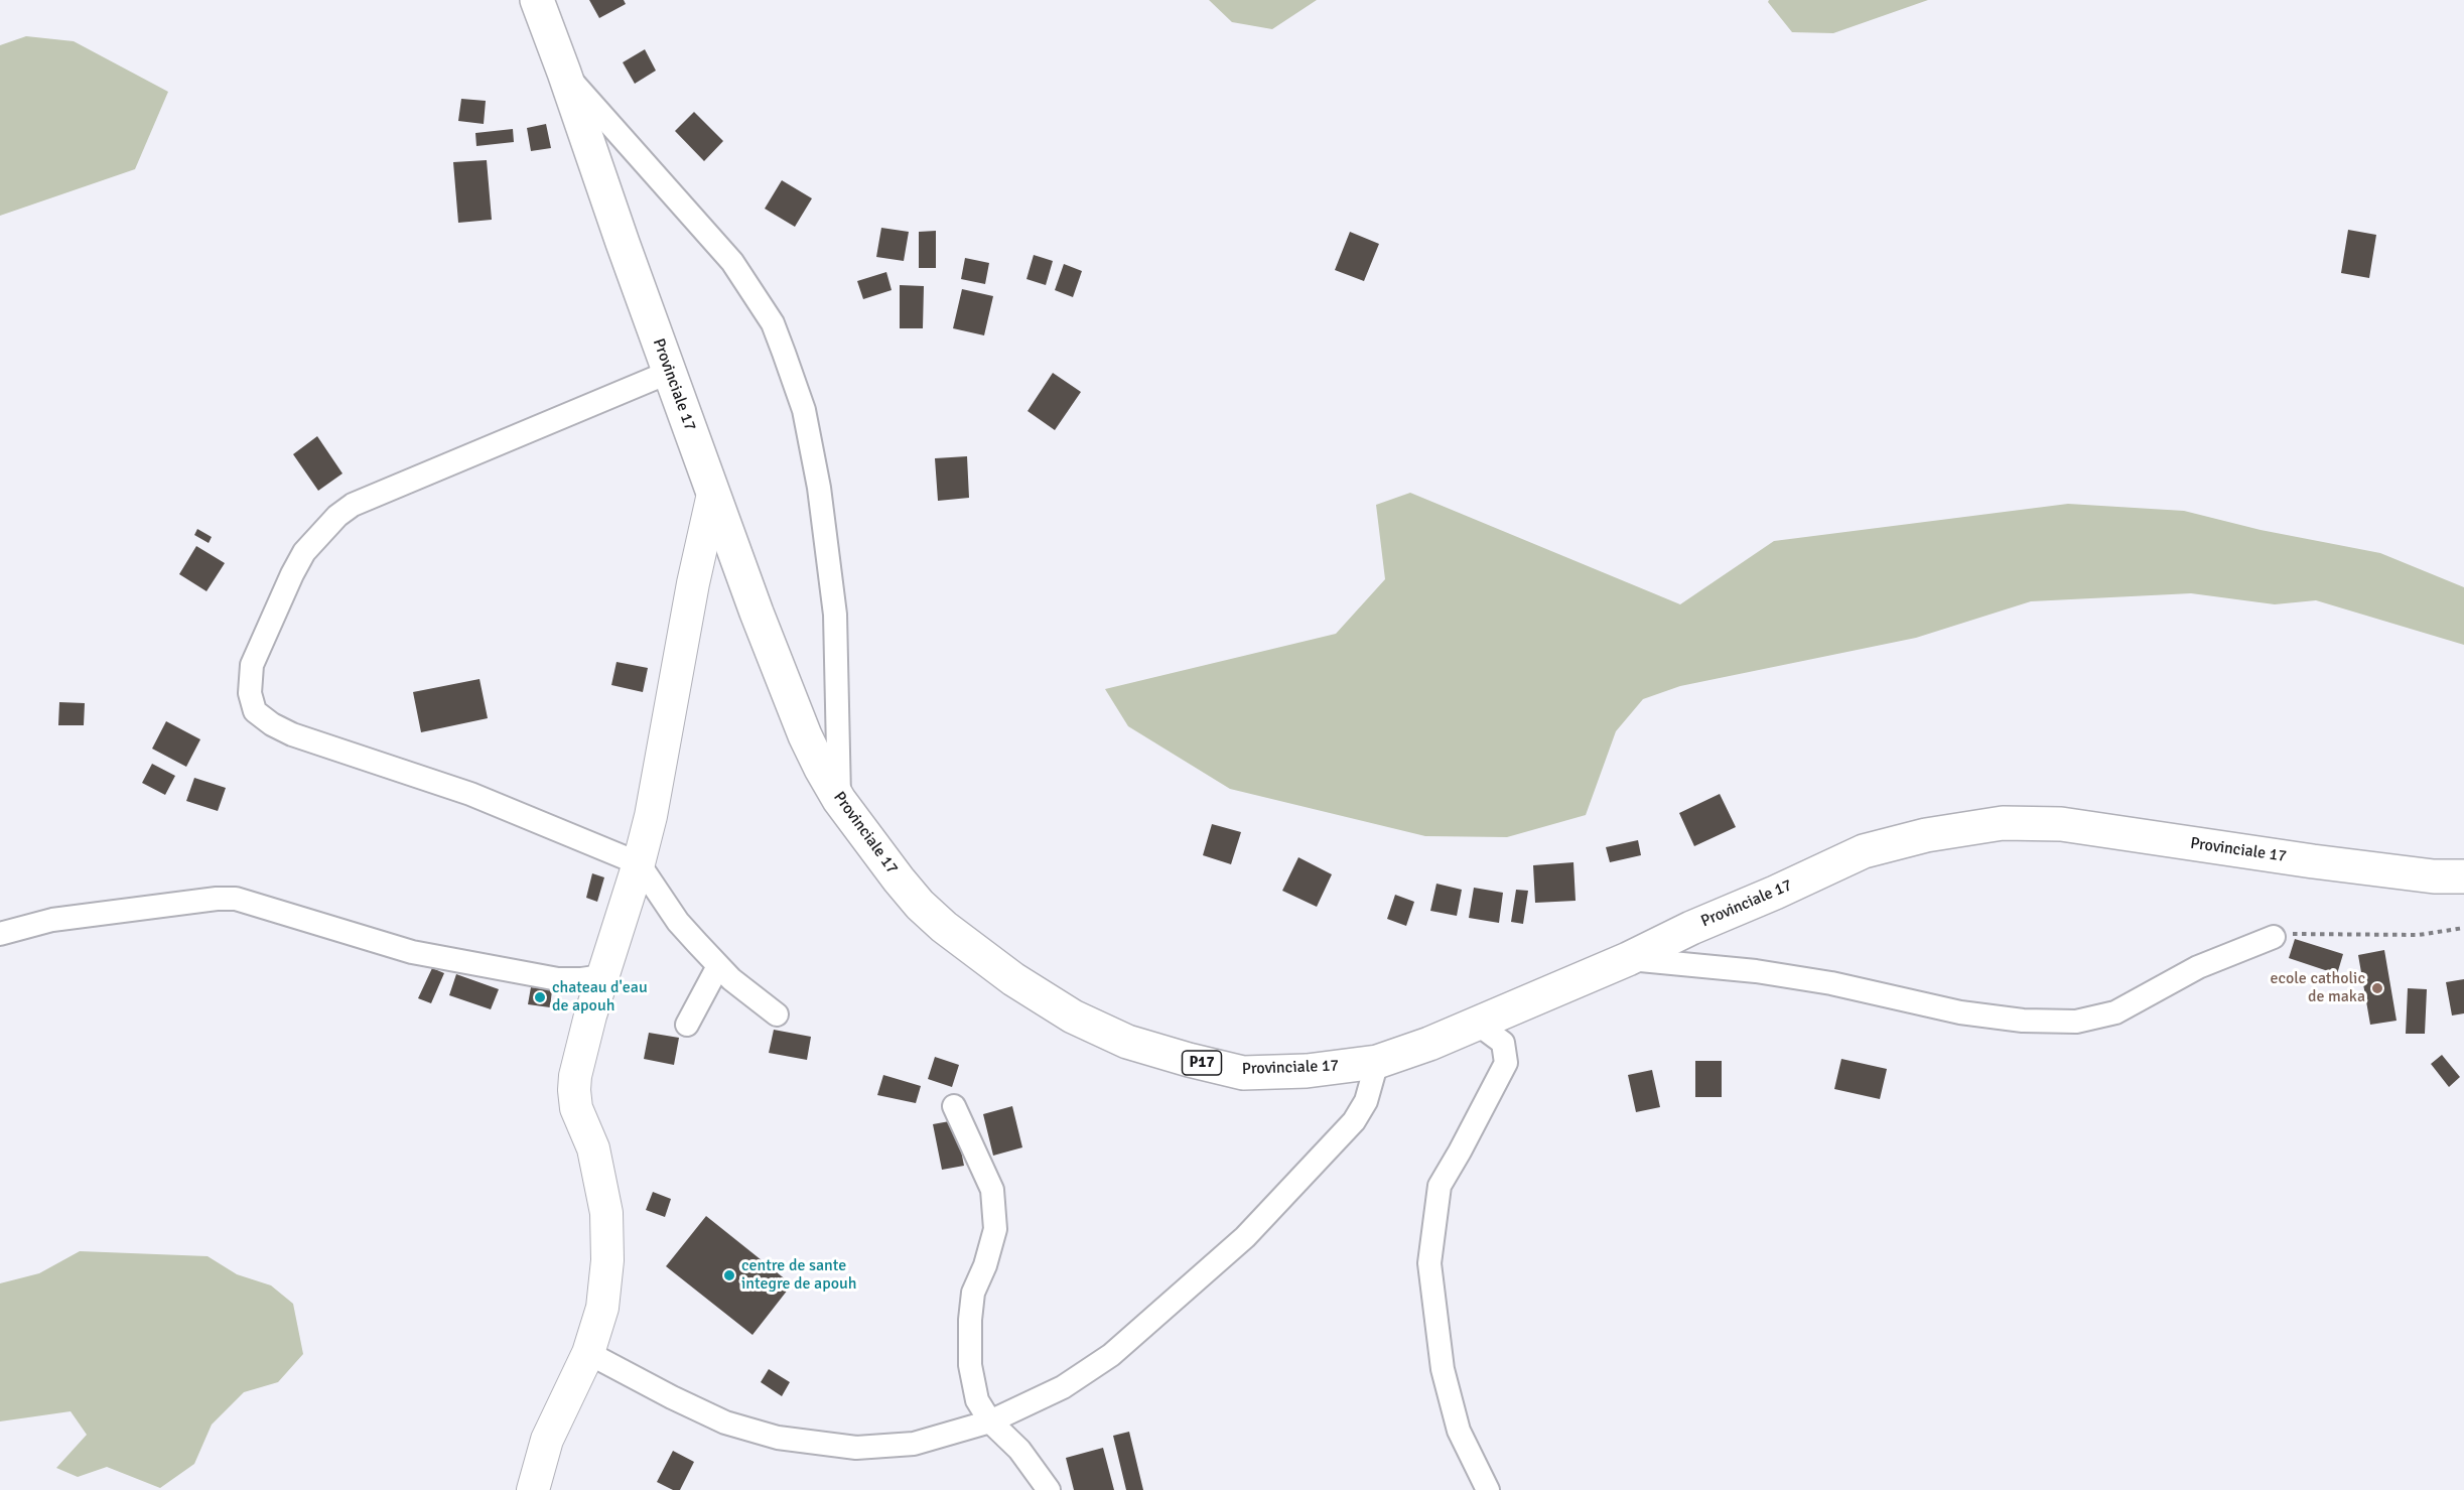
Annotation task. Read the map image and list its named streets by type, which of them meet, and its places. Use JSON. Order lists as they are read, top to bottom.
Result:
{
  "streets": {
    "main road": ["Provinciale 17", "P17"]
  },
  "places": ["ecole catholic de maka", "chateau d'eau de apouh", "centre de sante integre de apouh"]
}
